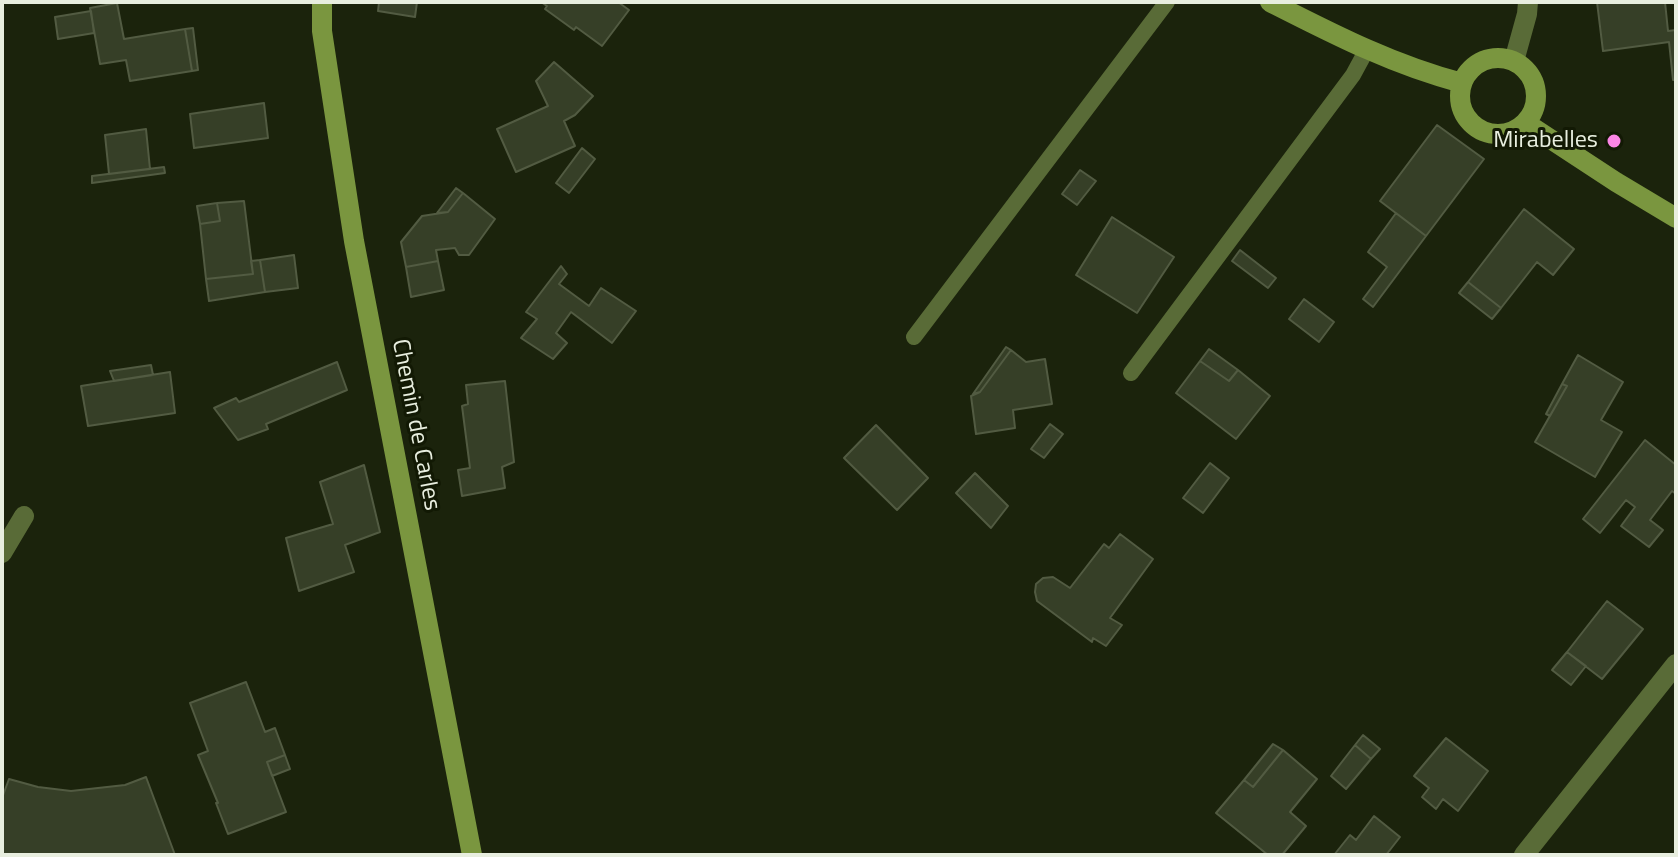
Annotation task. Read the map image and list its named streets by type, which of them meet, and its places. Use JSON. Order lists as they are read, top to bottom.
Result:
{
  "streets": {
    "street": ["Chemin de Carles"]
  },
  "places": ["Mirabelles"]
}
